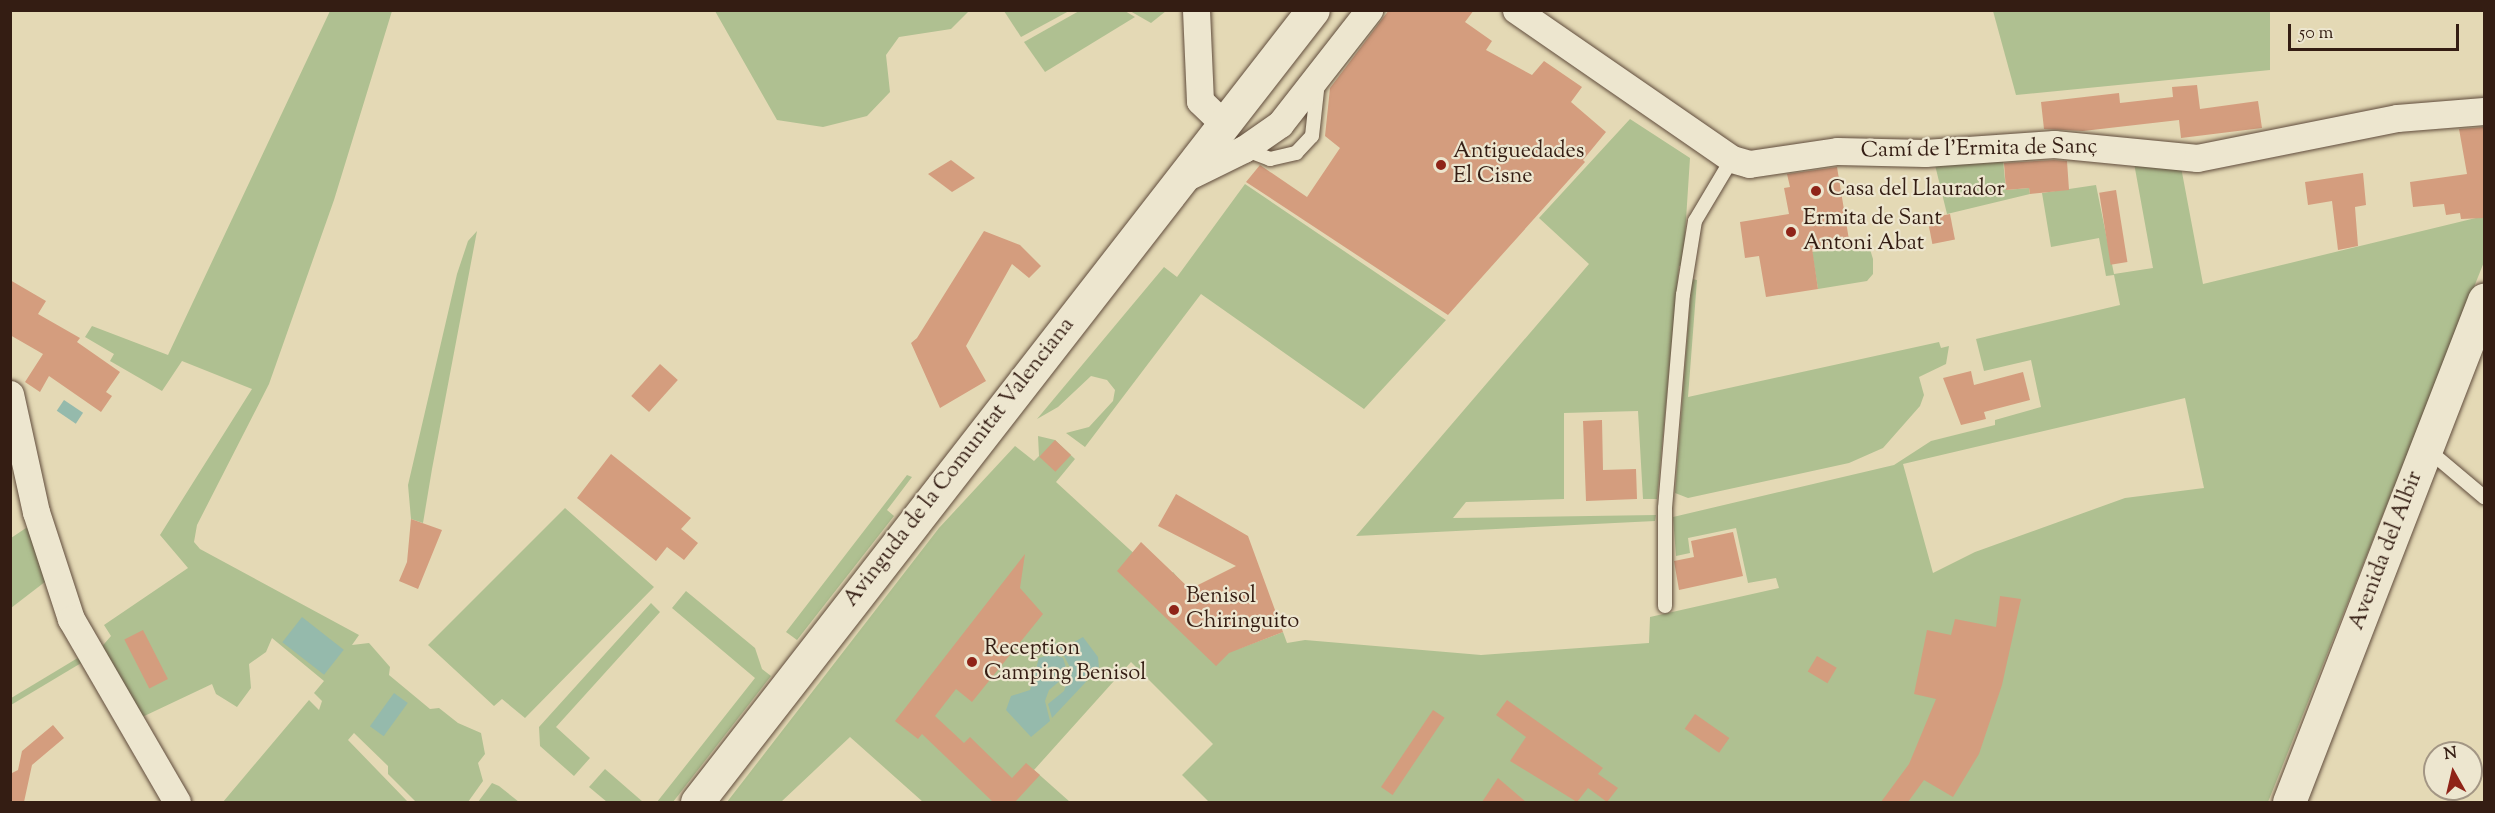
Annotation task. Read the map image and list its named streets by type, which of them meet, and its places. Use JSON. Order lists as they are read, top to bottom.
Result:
{
  "streets": {
    "main road": ["Avinguda de la Comunitat Valenciana", "Avenida del Albir"],
    "street": ["Camí de l'Ermita de Sanç"]
  },
  "places": [
    "Antiguedades El Cisne",
    "Casa del Llaurador",
    "Ermita de Sant Antoni Abat",
    "Benisol Chiringuito",
    "Reception Camping Benisol"
  ],
  "scale_bar": "50 m",
  "north": "top"
}
